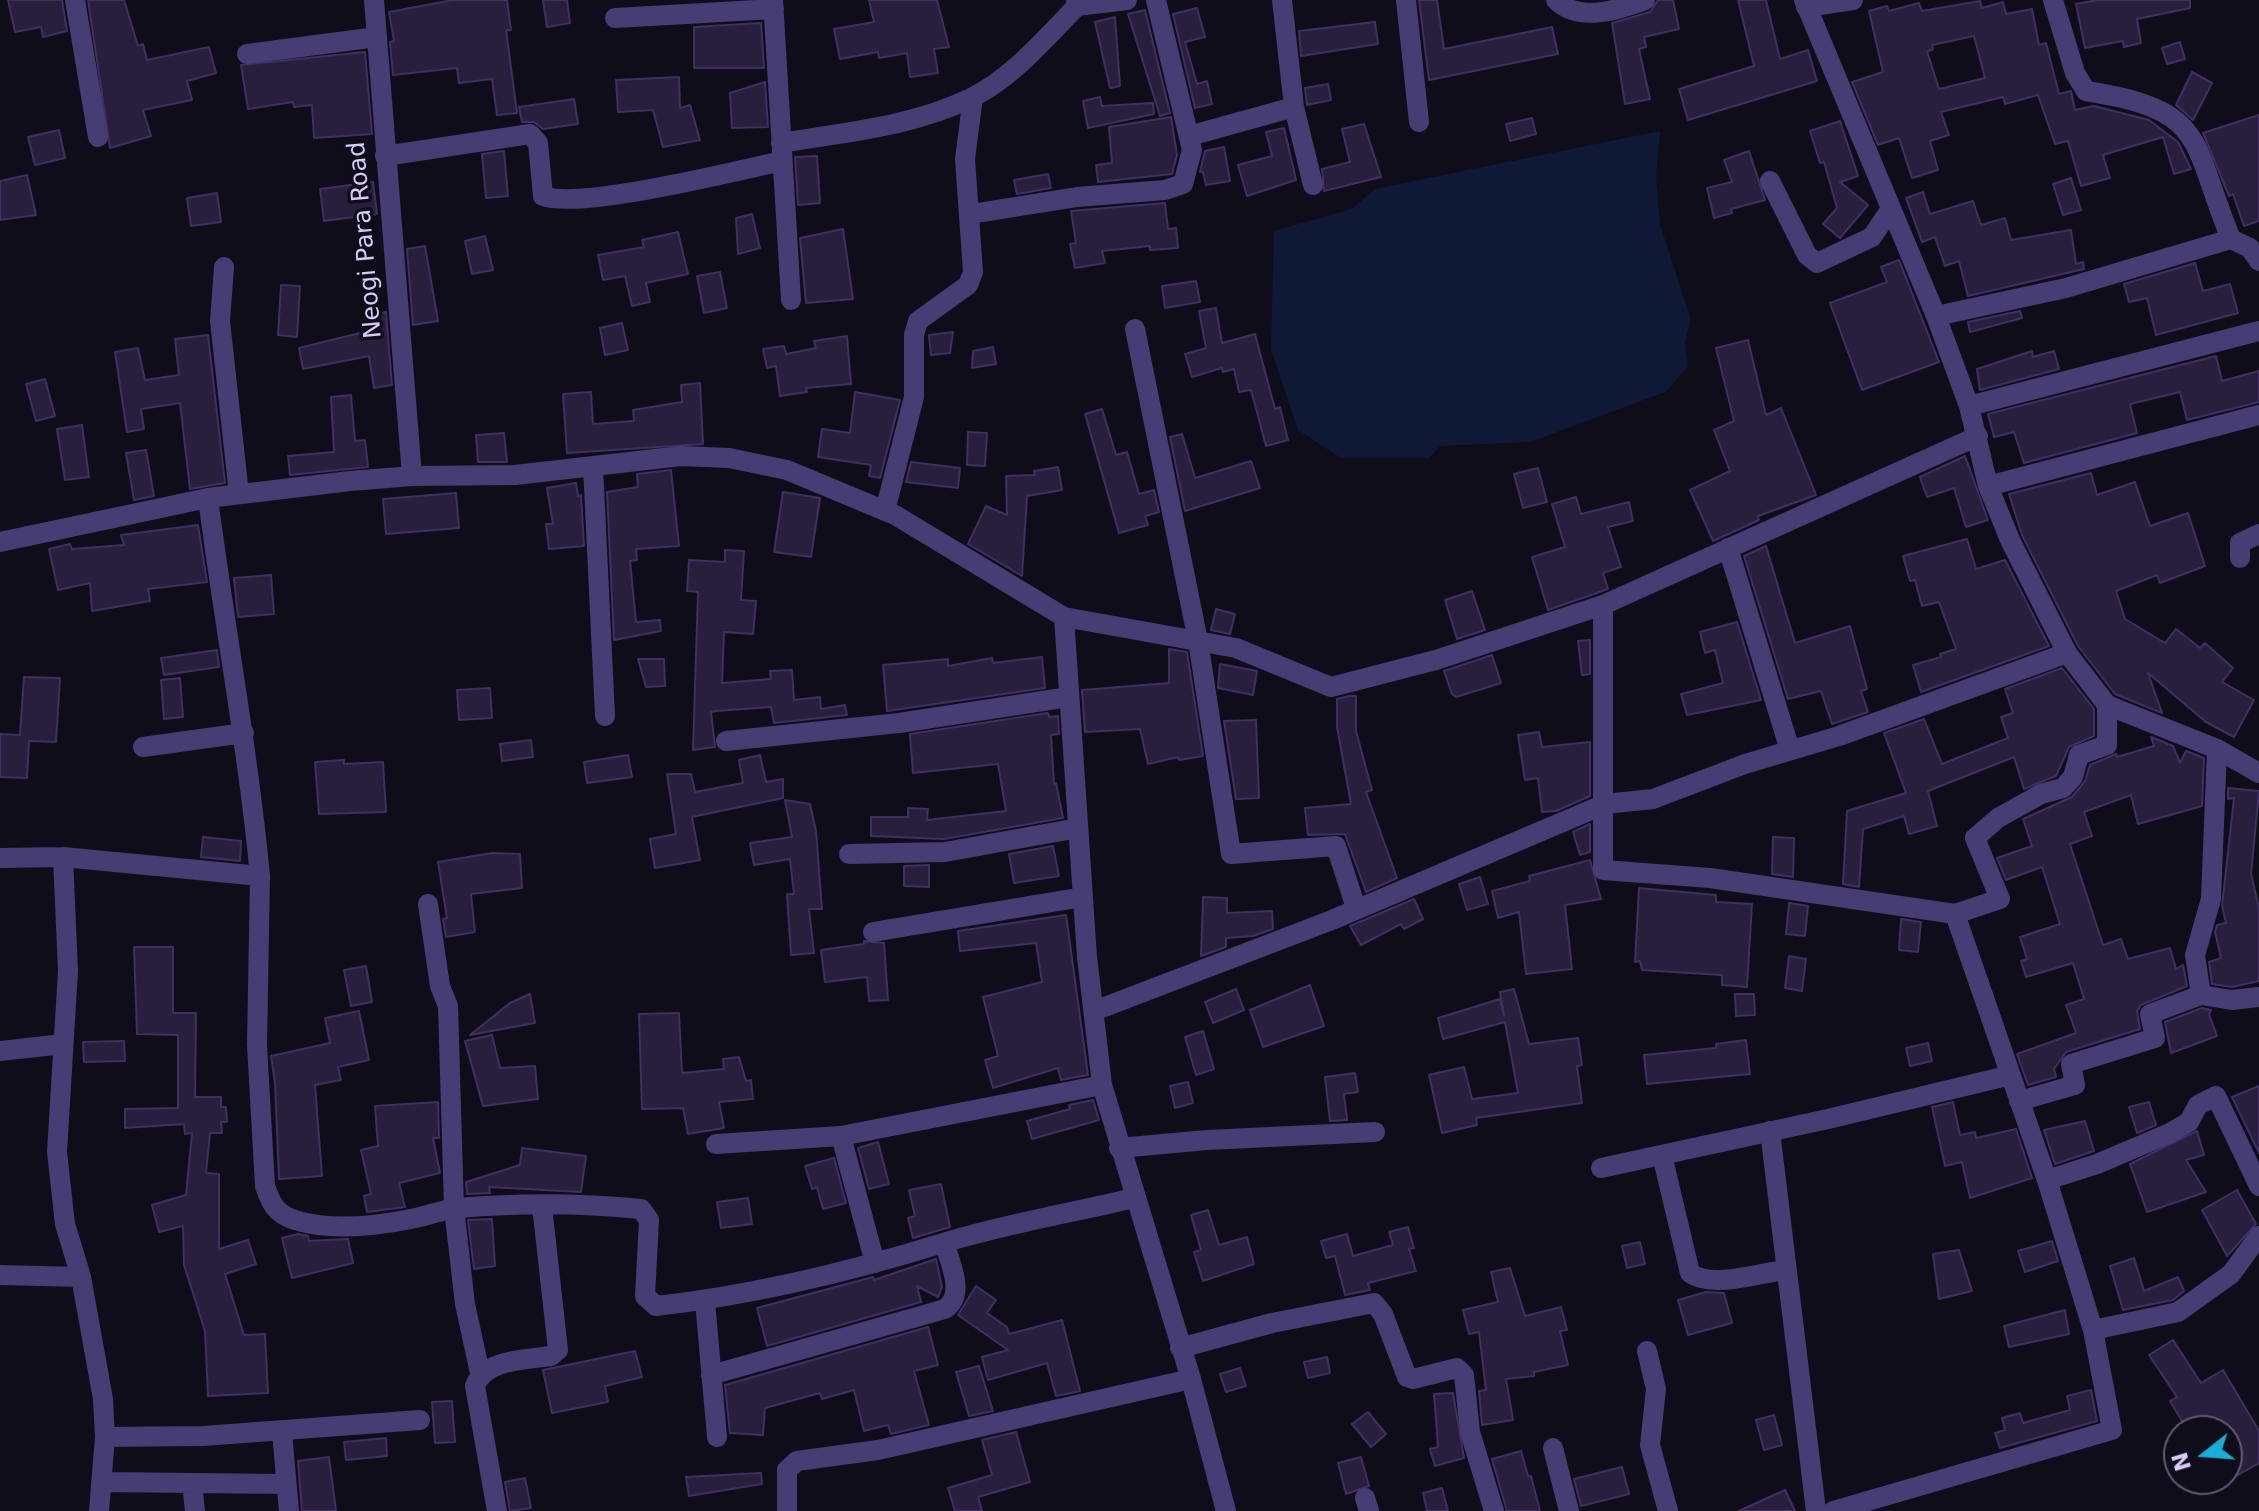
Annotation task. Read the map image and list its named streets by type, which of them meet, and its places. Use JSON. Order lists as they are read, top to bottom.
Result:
{
  "streets": {
    "street": ["Neogi Para Road"]
  },
  "north": "left"
}
